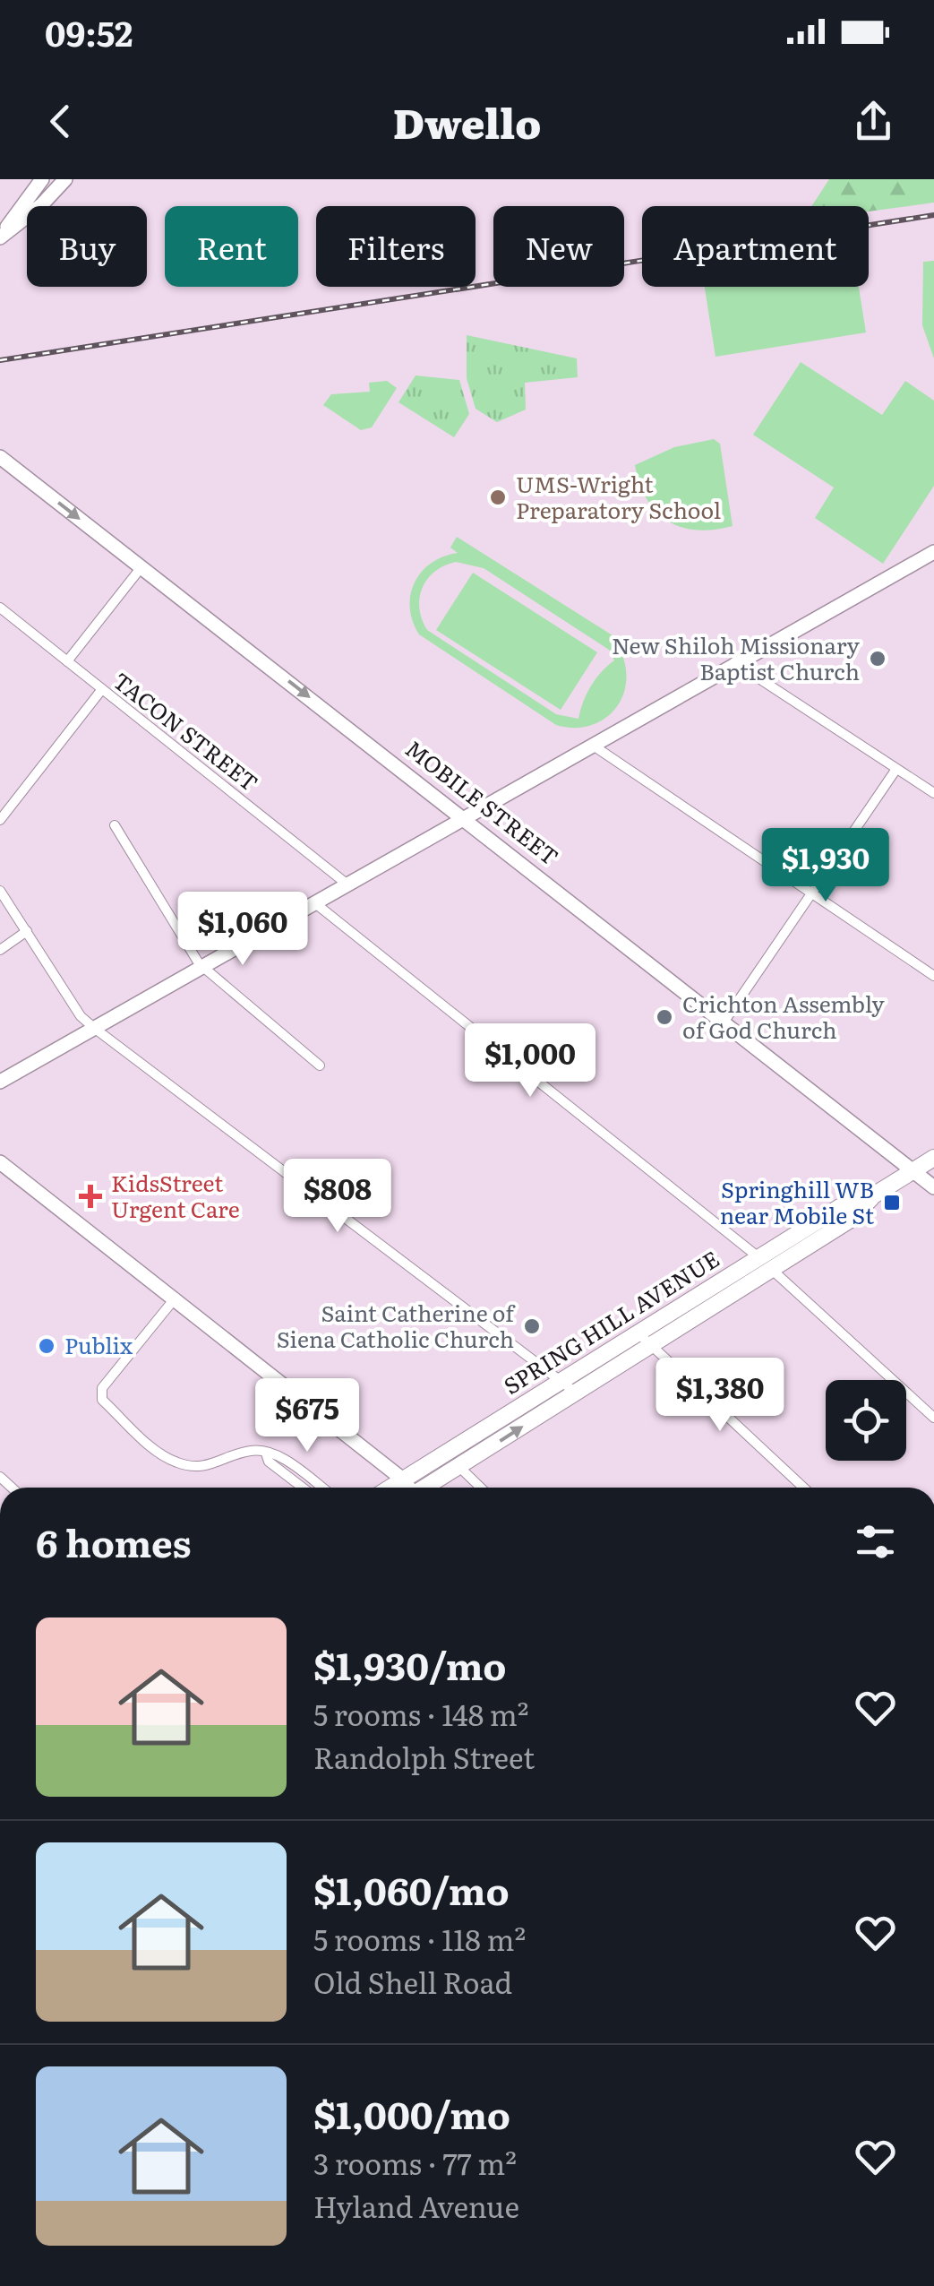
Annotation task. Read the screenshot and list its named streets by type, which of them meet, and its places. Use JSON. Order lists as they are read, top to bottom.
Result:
{
  "streets": {
    "main road": ["SPRING HILL AVENUE"],
    "street": ["TACON STREET", "MOBILE STREET"]
  },
  "crossings": [
    ["MOBILE STREET", "SPRING HILL AVENUE"]
  ],
  "one_way": ["MOBILE STREET"],
  "places": {
    "other": [
      "UMS-Wright Preparatory School",
      "New Shiloh Missionary Baptist Church",
      "Crichton Assembly of God Church",
      "Saint Catherine of Siena Catholic Church",
      "Publix"
    ],
    "health": ["KidsStreet Urgent Care"],
    "transit": ["Springhill WB near Mobile St"]
  },
  "page": {
    "status": "09:52",
    "header": "Dwello",
    "chip": [
      "Buy",
      "Rent",
      "Filters",
      "New",
      "Apartment"
    ],
    "price": [
      "$1,930",
      "$1,060",
      "$1,000",
      "$808",
      "$1,380",
      "$675"
    ],
    "heading": "6 homes",
    "list": [
      {
        "name": "$1,930/mo",
        "note": "5 rooms · 148 m² · Randolph Street"
      },
      {
        "name": "$1,060/mo",
        "note": "5 rooms · 118 m² · Old Shell Road"
      },
      {
        "name": "$1,000/mo",
        "note": "3 rooms · 77 m² · Hyland Avenue"
      }
    ]
  }
}
